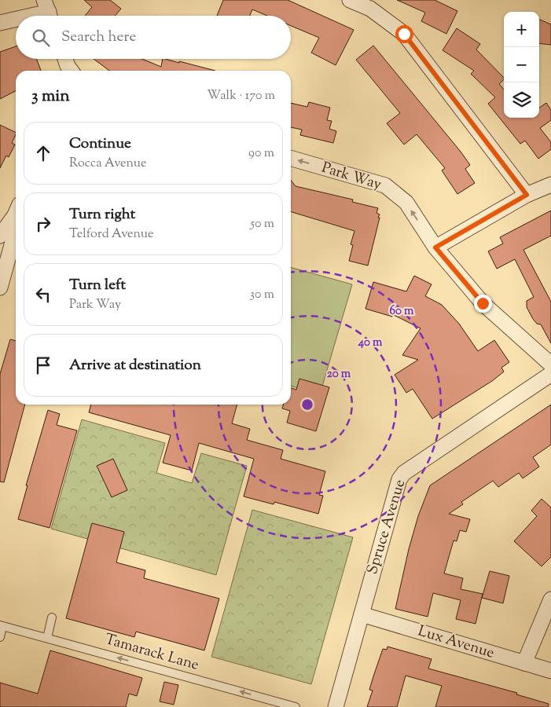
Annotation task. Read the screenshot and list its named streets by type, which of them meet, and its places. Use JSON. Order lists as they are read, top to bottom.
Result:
{
  "streets": {
    "street": ["Park Way", "Spruce Avenue", "Lux Avenue"],
    "lane": ["Tamarack Lane"]
  },
  "crossings": [
    ["Spruce Avenue", "Lux Avenue"]
  ],
  "one_way": ["Tamarack Lane"],
  "page": {
    "map_buttons": ["+", "−"],
    "search": "Search here",
    "heading": ["3 min", "Walk · 170 m"],
    "list": [
      ["Continue", "Rocca Avenue", "90 m"],
      ["Turn right", "Telford Avenue", "50 m"],
      ["Turn left", "Park Way", "30 m"],
      "Arrive at destination"
    ]
  },
  "rings": ["60 m", "40 m", "20 m"]
}
